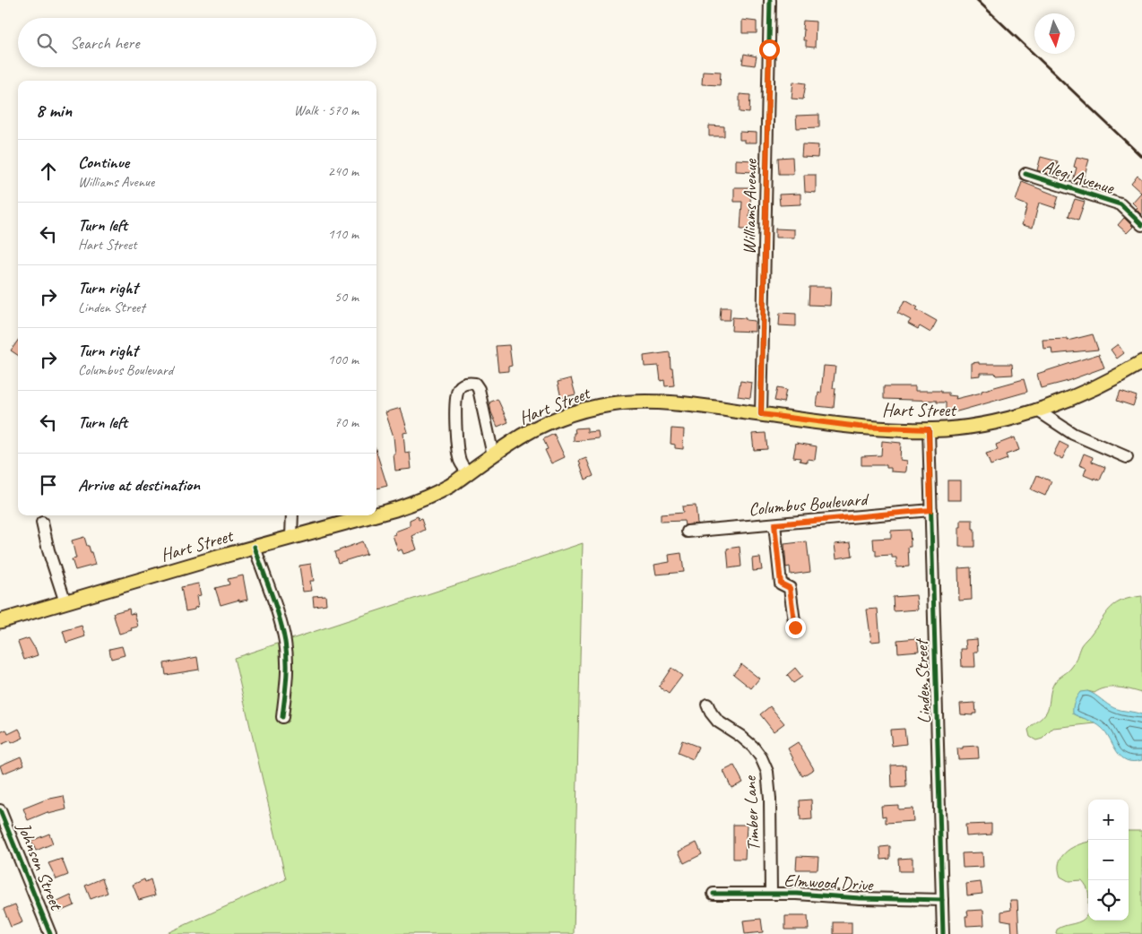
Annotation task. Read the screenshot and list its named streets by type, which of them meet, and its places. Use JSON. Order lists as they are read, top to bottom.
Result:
{
  "streets": {
    "main road": ["Hart Street"],
    "street": [
      "Alegi Avenue",
      "Williams Avenue",
      "Columbus Boulevard",
      "Linden Street",
      "Timber Lane",
      "Johnson Street",
      "Elmwood Drive"
    ]
  },
  "crossings": [
    ["Williams Avenue", "Hart Street"],
    ["Hart Street", "Linden Street"],
    ["Columbus Boulevard", "Linden Street"],
    ["Linden Street", "Elmwood Drive"],
    ["Timber Lane", "Elmwood Drive"]
  ],
  "north": "bottom",
  "page": {
    "search": "Search here",
    "heading": ["8 min", "Walk · 570 m"],
    "list": [
      ["Continue", "Williams Avenue", "240 m"],
      ["Turn left", "Hart Street", "110 m"],
      ["Turn right", "Linden Street", "50 m"],
      ["Turn right", "Columbus Boulevard", "100 m"],
      ["Turn left", "70 m"],
      "Arrive at destination"
    ],
    "map_buttons": ["+", "−"]
  }
}
